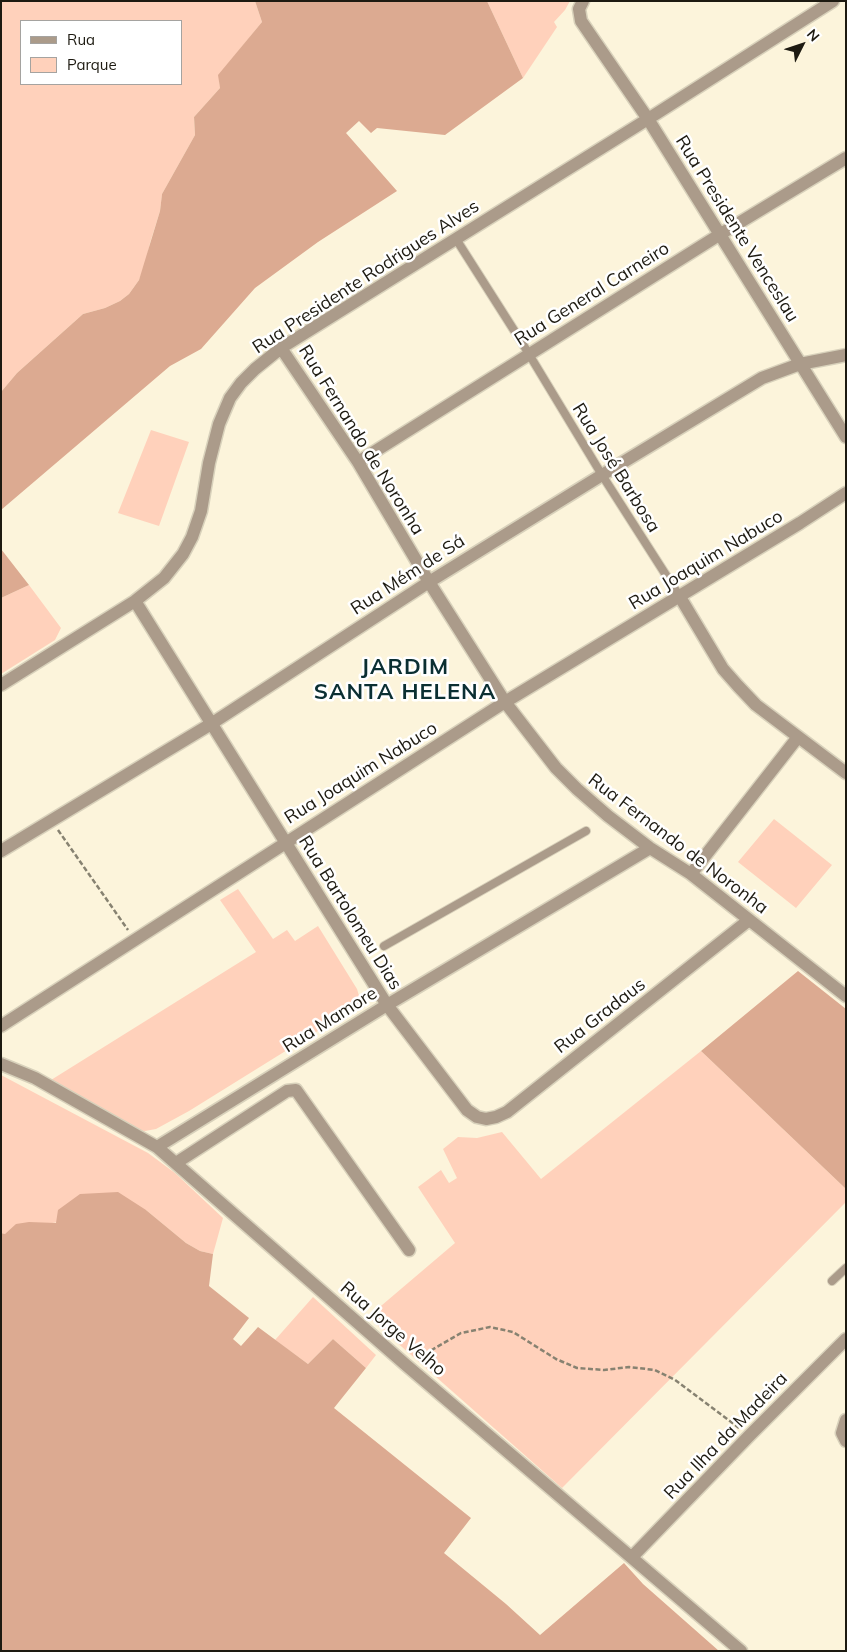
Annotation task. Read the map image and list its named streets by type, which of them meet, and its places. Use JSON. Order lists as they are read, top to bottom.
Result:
{
  "streets": {
    "street": [
      "Rua Presidente Venceslau",
      "Rua Presidente Rodrigues Alves",
      "Rua General Carneiro",
      "Rua Fernando de Noronha",
      "Rua Joaquim Nabuco",
      "Rua Mém de Sá",
      "Rua Bartolomeu Dias",
      "Rua Gradaus",
      "Rua Mamore",
      "Rua Jorge Velho",
      "Rua Ilha da Madeira"
    ],
    "lane": ["Rua José Barbosa"]
  },
  "crossings": [
    ["Rua Presidente Venceslau", "Rua Presidente Rodrigues Alves"],
    ["Rua Presidente Venceslau", "Rua General Carneiro"],
    ["Rua Presidente Venceslau", "Rua Mém de Sá"],
    ["Rua Presidente Rodrigues Alves", "Rua Fernando de Noronha"],
    ["Rua Presidente Rodrigues Alves", "Rua José Barbosa"],
    ["Rua Presidente Rodrigues Alves", "Rua Bartolomeu Dias"],
    ["Rua General Carneiro", "Rua Fernando de Noronha"],
    ["Rua General Carneiro", "Rua José Barbosa"],
    ["Rua Fernando de Noronha", "Rua Joaquim Nabuco"],
    ["Rua Fernando de Noronha", "Rua Mém de Sá"],
    ["Rua Fernando de Noronha", "Rua Gradaus"],
    ["Rua Fernando de Noronha", "Rua Mamore"],
    ["Rua José Barbosa", "Rua Joaquim Nabuco"],
    ["Rua José Barbosa", "Rua Mém de Sá"],
    ["Rua Joaquim Nabuco", "Rua Bartolomeu Dias"],
    ["Rua Mém de Sá", "Rua Bartolomeu Dias"],
    ["Rua Bartolomeu Dias", "Rua Gradaus"],
    ["Rua Bartolomeu Dias", "Rua Mamore"],
    ["Rua Mamore", "Rua Jorge Velho"],
    ["Rua Jorge Velho", "Rua Ilha da Madeira"]
  ],
  "districts": ["JARDIM SANTA HELENA"],
  "legend": ["Rua", "Parque"],
  "north": "top right"
}
